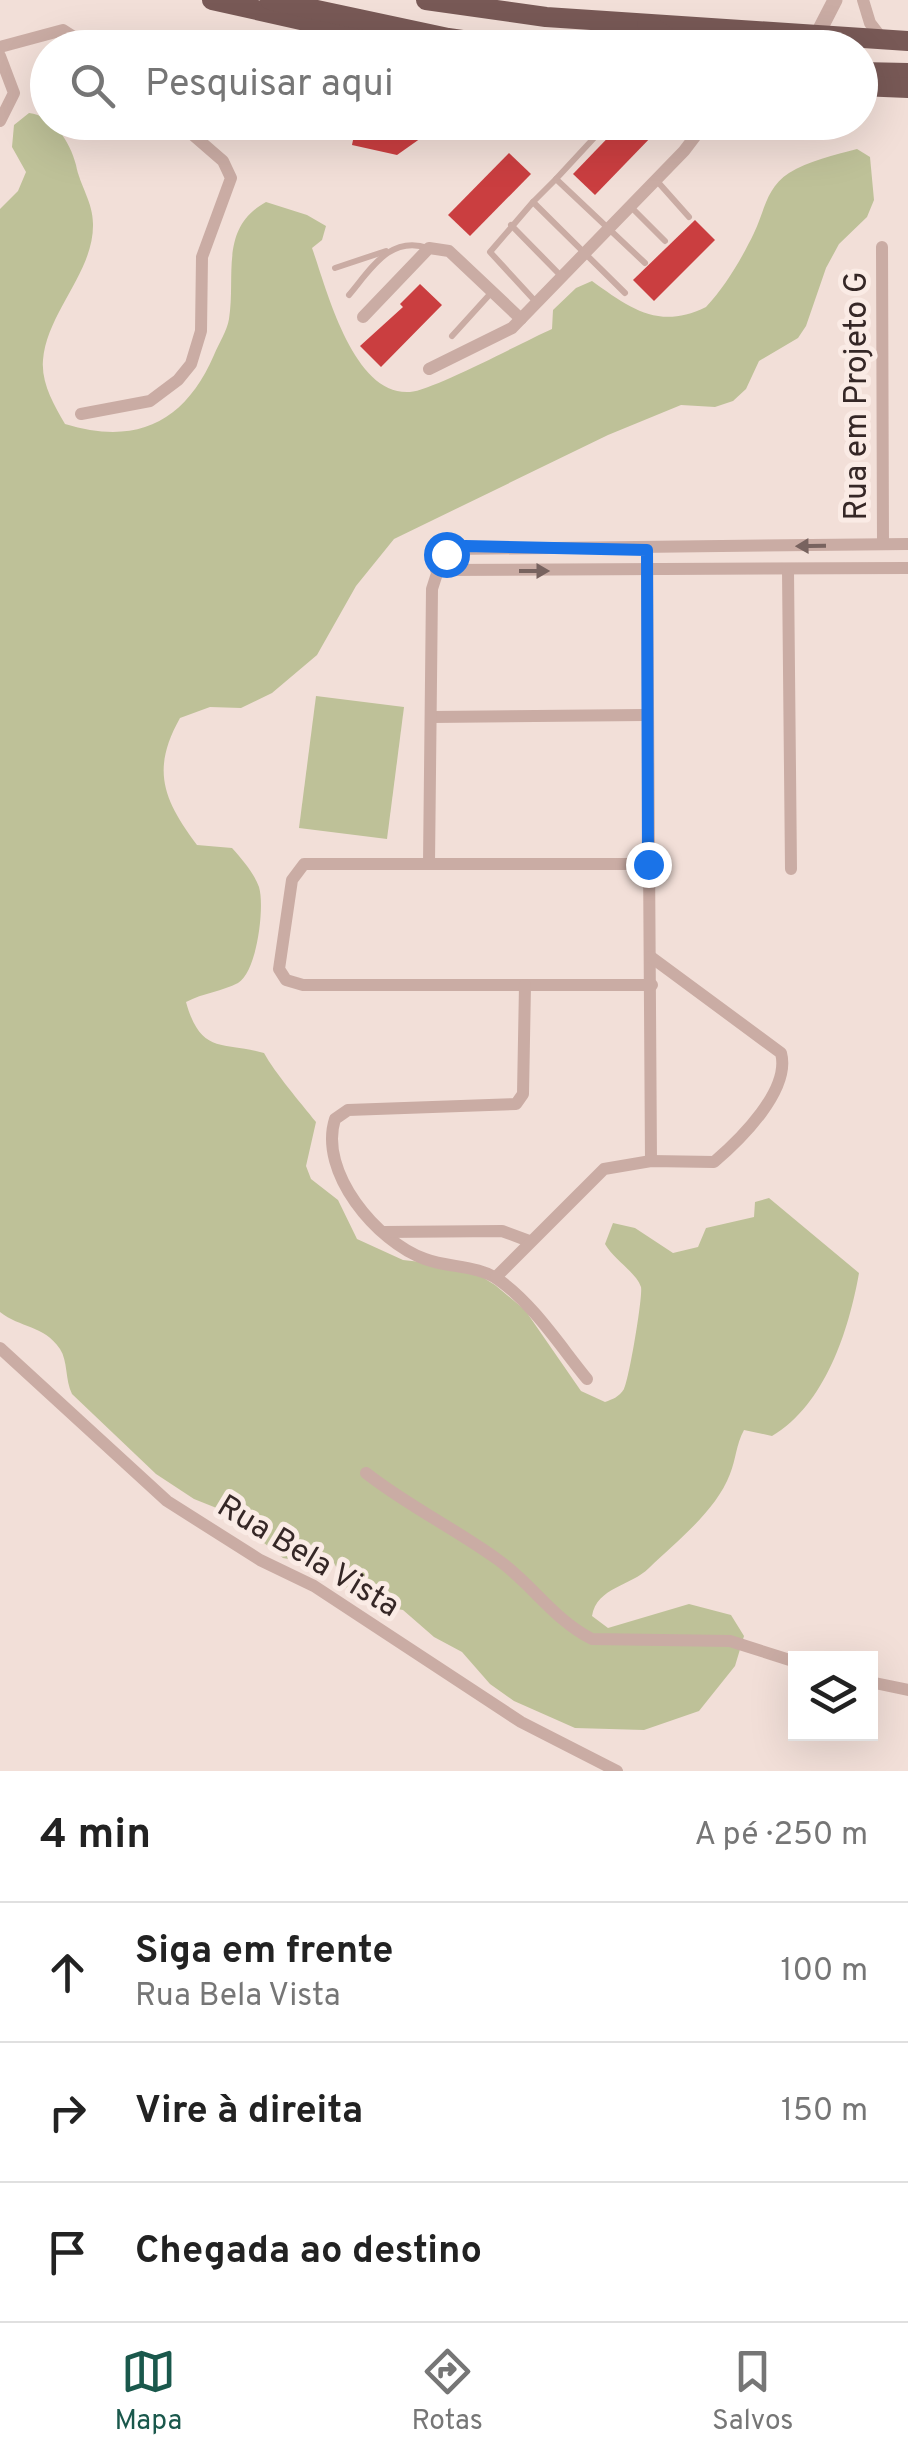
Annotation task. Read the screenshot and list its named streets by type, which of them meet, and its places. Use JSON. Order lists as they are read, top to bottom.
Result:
{
  "streets": {
    "street": ["Rua em Projeto G", "Rua Bela Vista"]
  },
  "page": {
    "search": "Pesquisar aqui",
    "heading": ["4 min", "A pé · 250 m"],
    "list": [
      ["Siga em frente", "Rua Bela Vista", "100 m"],
      ["Vire à direita", "150 m"],
      "Chegada ao destino"
    ],
    "nav": ["Mapa", "Rotas", "Salvos"]
  }
}
